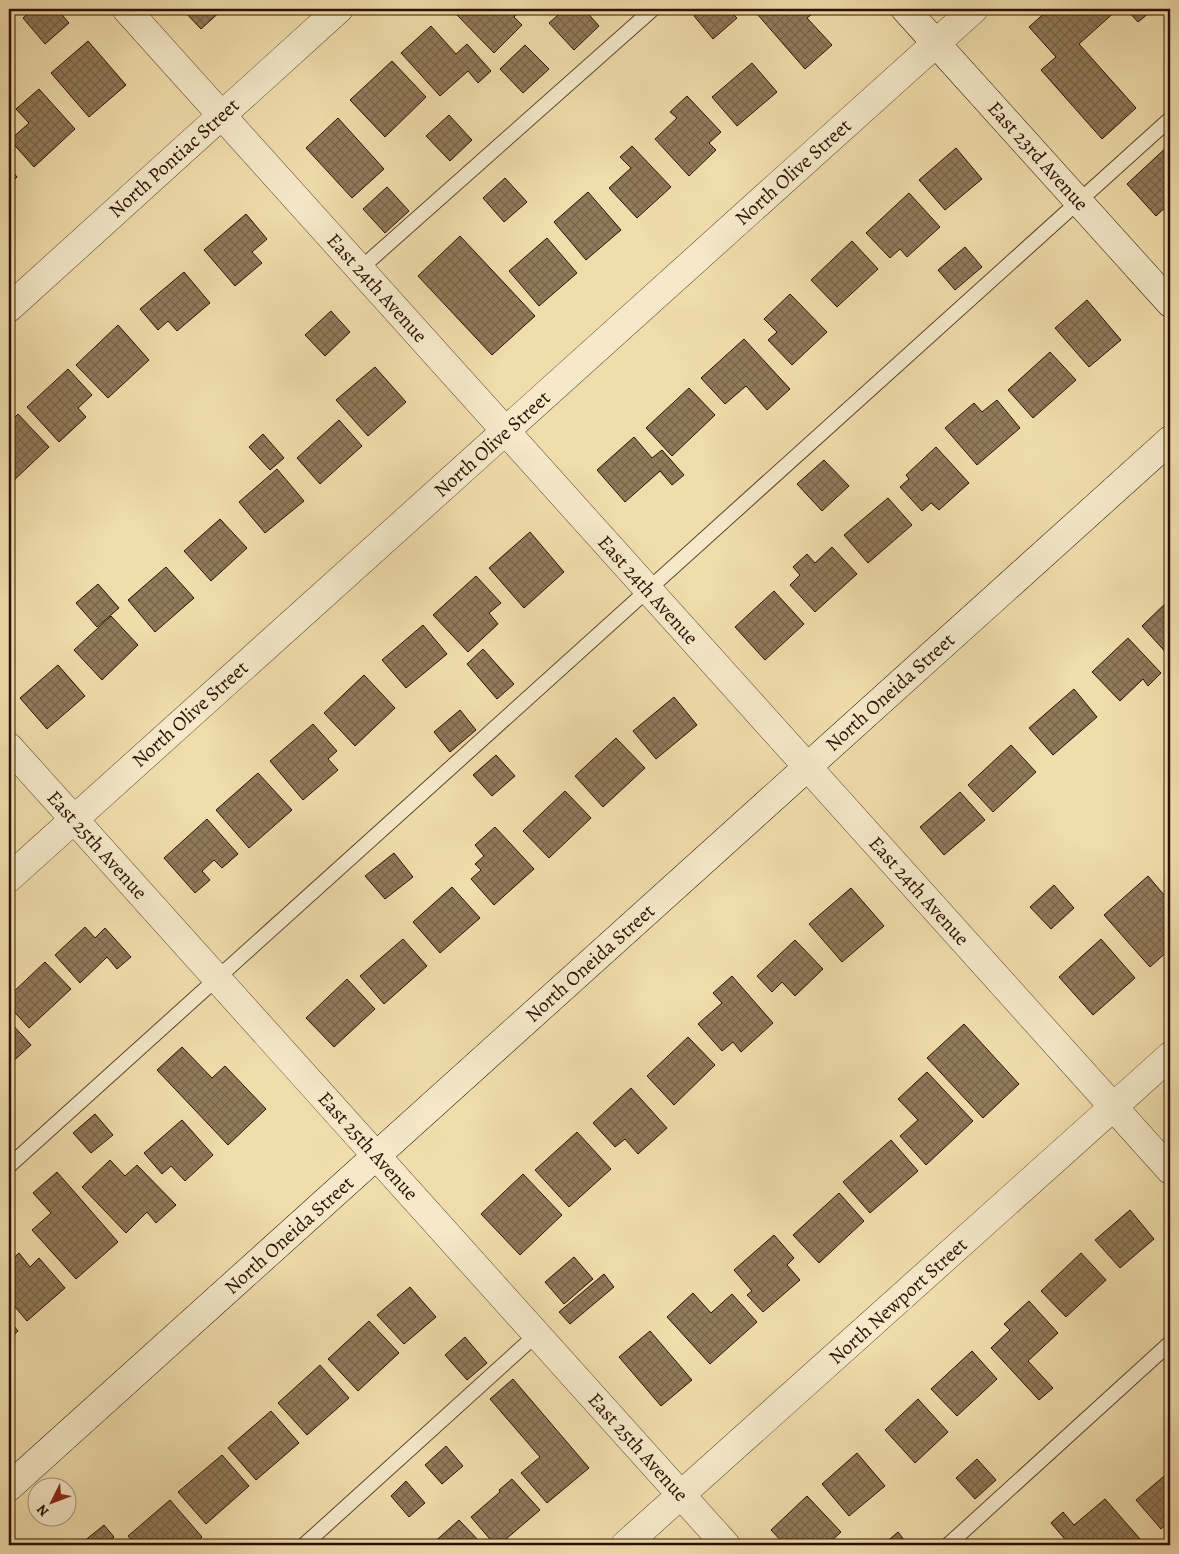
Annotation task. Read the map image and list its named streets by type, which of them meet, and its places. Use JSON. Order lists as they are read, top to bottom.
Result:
{
  "streets": {
    "street": [
      "East 23rd Avenue",
      "North Pontiac Street",
      "North Olive Street",
      "East 24th Avenue",
      "North Oneida Street",
      "East 25th Avenue",
      "North Newport Street"
    ]
  },
  "crossings": [
    ["East 23rd Avenue", "North Olive Street"],
    ["North Pontiac Street", "East 24th Avenue"],
    ["North Olive Street", "East 24th Avenue"],
    ["North Olive Street", "East 25th Avenue"],
    ["East 24th Avenue", "North Oneida Street"],
    ["East 24th Avenue", "North Newport Street"],
    ["North Oneida Street", "East 25th Avenue"],
    ["East 25th Avenue", "North Newport Street"]
  ],
  "north": "bottom left"
}
